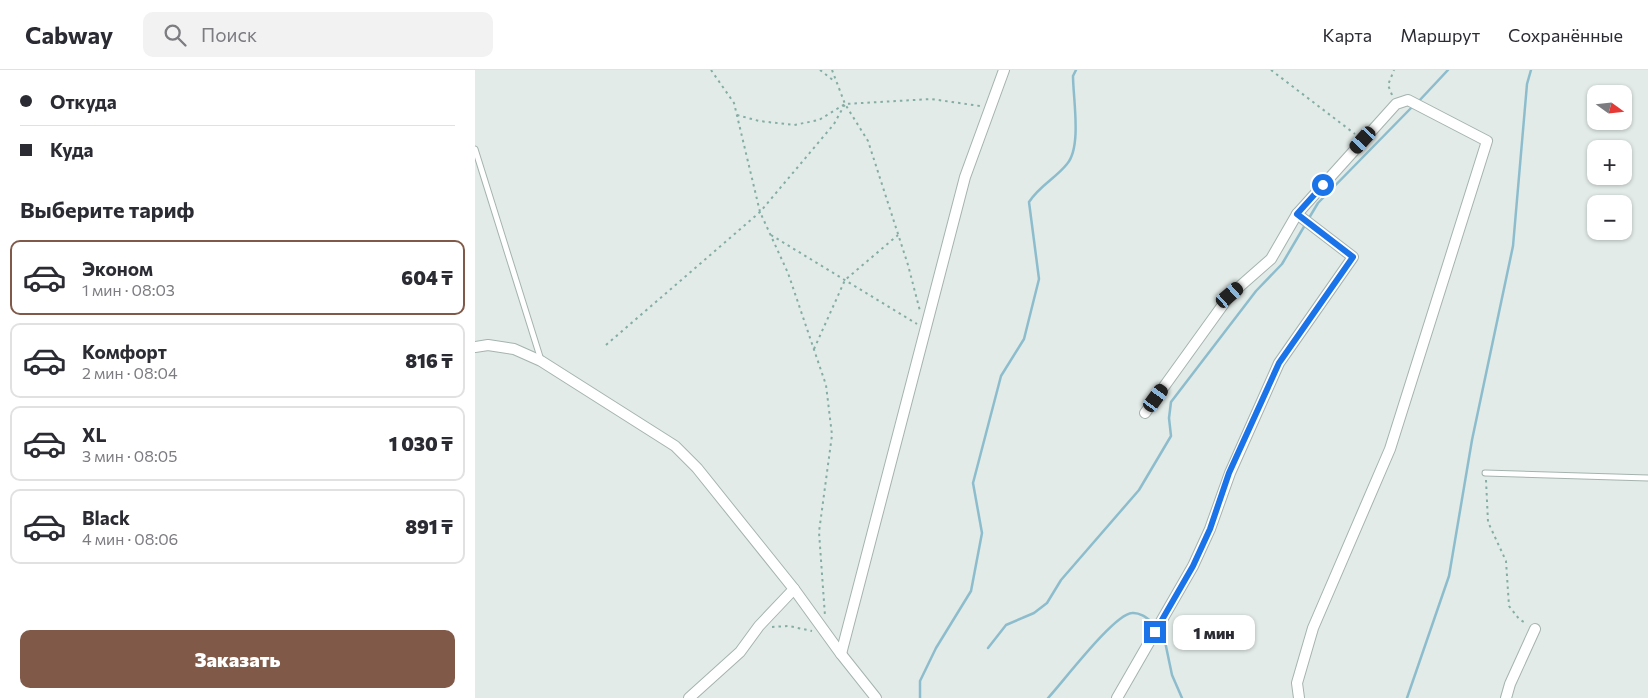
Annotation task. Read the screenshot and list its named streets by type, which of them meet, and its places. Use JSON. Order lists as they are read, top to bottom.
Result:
{
  "north": "right",
  "page": {
    "header": "Cabway",
    "search": "Поиск",
    "nav": ["Карта", "Маршрут", "Сохранённые"],
    "banner": ["Откуда", "Куда"],
    "map_buttons": ["+", "−"],
    "heading": "Выберите тариф",
    "list": [
      {
        "name": "Эконом",
        "note": "1 мин · 08:03",
        "value": "604 ₸"
      },
      {
        "name": "Комфорт",
        "note": "2 мин · 08:04",
        "value": "816 ₸"
      },
      {
        "name": "XL",
        "note": "3 мин · 08:05",
        "value": "1 030 ₸"
      },
      {
        "name": "Black",
        "note": "4 мин · 08:06",
        "value": "891 ₸"
      }
    ],
    "bubble": "1 мин",
    "buttons": "Заказать"
  }
}
